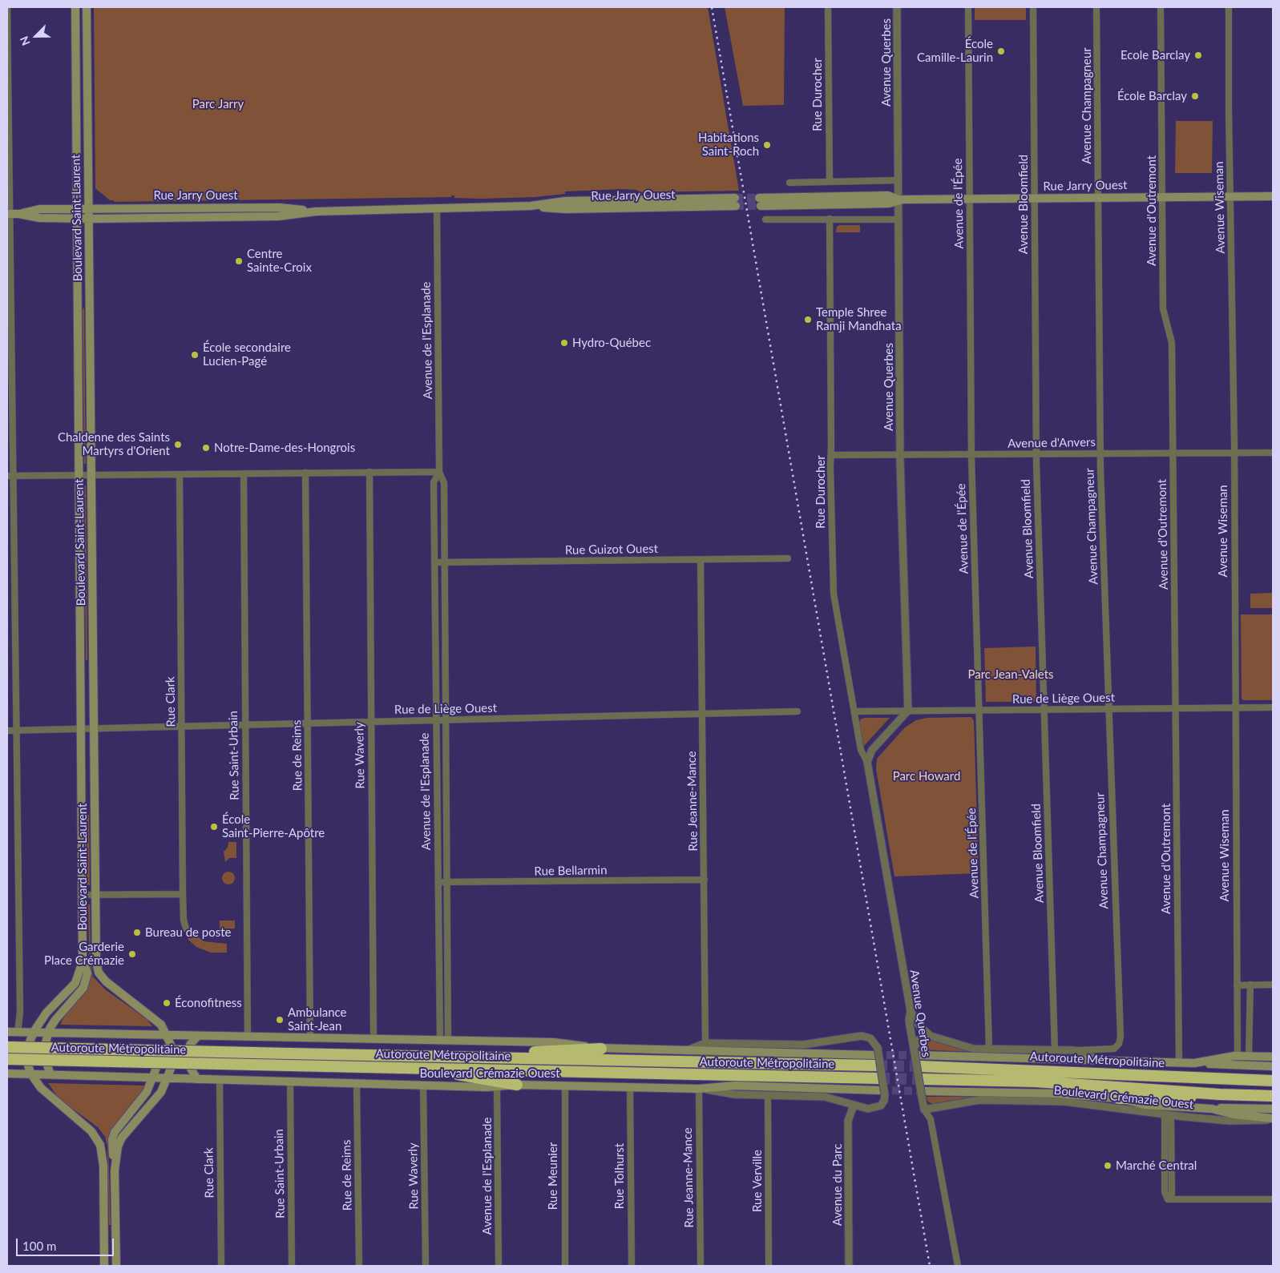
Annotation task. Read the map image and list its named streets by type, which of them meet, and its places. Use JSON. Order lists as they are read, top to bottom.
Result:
{
  "streets": {
    "highway": ["Autoroute Métropolitaine"],
    "main road": ["Rue Jarry Ouest", "Boulevard Saint-Laurent", "Boulevard Crémazie Ouest"],
    "street": [
      "Avenue Querbes",
      "Rue Durocher",
      "Avenue Champagneur",
      "Avenue de l'Épée",
      "Avenue Bloomfield",
      "Avenue Wiseman",
      "Avenue d'Outremont",
      "Avenue de l'Esplanade",
      "Avenue d'Anvers",
      "Rue Guizot Ouest",
      "Rue de Liège Ouest",
      "Rue Clark",
      "Rue Saint-Urbain",
      "Rue de Reims",
      "Rue Waverly",
      "Rue Jeanne-Mance",
      "Rue Bellarmin",
      "Rue Meunier",
      "Rue Tolhurst",
      "Rue Verville",
      "Avenue du Parc"
    ]
  },
  "crossings": [
    ["Avenue Querbes", "Rue Durocher"],
    ["Avenue Querbes", "Rue Jarry Ouest"],
    ["Avenue Querbes", "Avenue d'Anvers"],
    ["Avenue Querbes", "Rue de Liège Ouest"],
    ["Avenue Querbes", "Autoroute Métropolitaine"],
    ["Avenue Querbes", "Boulevard Crémazie Ouest"],
    ["Rue Durocher", "Avenue d'Anvers"],
    ["Rue Durocher", "Rue de Liège Ouest"],
    ["Avenue Champagneur", "Rue Jarry Ouest"],
    ["Avenue Champagneur", "Avenue d'Anvers"],
    ["Avenue Champagneur", "Rue de Liège Ouest"],
    ["Rue Jarry Ouest", "Avenue de l'Épée"],
    ["Rue Jarry Ouest", "Avenue Bloomfield"],
    ["Rue Jarry Ouest", "Avenue Wiseman"],
    ["Rue Jarry Ouest", "Avenue d'Outremont"],
    ["Rue Jarry Ouest", "Boulevard Saint-Laurent"],
    ["Rue Jarry Ouest", "Avenue de l'Esplanade"],
    ["Avenue de l'Épée", "Avenue d'Anvers"],
    ["Avenue de l'Épée", "Rue de Liège Ouest"],
    ["Avenue Bloomfield", "Avenue d'Anvers"],
    ["Avenue Bloomfield", "Rue de Liège Ouest"],
    ["Avenue Wiseman", "Avenue d'Anvers"],
    ["Avenue Wiseman", "Rue de Liège Ouest"],
    ["Avenue d'Outremont", "Avenue d'Anvers"],
    ["Avenue d'Outremont", "Rue de Liège Ouest"],
    ["Boulevard Saint-Laurent", "Rue de Liège Ouest"],
    ["Avenue de l'Esplanade", "Rue Guizot Ouest"],
    ["Avenue de l'Esplanade", "Rue de Liège Ouest"],
    ["Avenue de l'Esplanade", "Rue Bellarmin"],
    ["Avenue de l'Esplanade", "Boulevard Crémazie Ouest"],
    ["Rue Guizot Ouest", "Rue Jeanne-Mance"],
    ["Rue de Liège Ouest", "Rue Clark"],
    ["Rue de Liège Ouest", "Rue Saint-Urbain"],
    ["Rue de Liège Ouest", "Rue de Reims"],
    ["Rue de Liège Ouest", "Rue Waverly"],
    ["Rue de Liège Ouest", "Rue Jeanne-Mance"],
    ["Rue Clark", "Boulevard Crémazie Ouest"],
    ["Rue Saint-Urbain", "Boulevard Crémazie Ouest"],
    ["Rue de Reims", "Boulevard Crémazie Ouest"],
    ["Rue Waverly", "Boulevard Crémazie Ouest"],
    ["Rue Jeanne-Mance", "Rue Bellarmin"],
    ["Rue Jeanne-Mance", "Boulevard Crémazie Ouest"],
    ["Boulevard Crémazie Ouest", "Rue Meunier"],
    ["Boulevard Crémazie Ouest", "Rue Tolhurst"]
  ],
  "parks": ["Parc Jarry", "Parc Jean-Valets", "Parc Howard"],
  "places": [
    "École Camille-Laurin",
    "Ecole Barclay",
    "École Barclay",
    "Habitations Saint-Roch",
    "Centre Sainte-Croix",
    "Temple Shree Ramji Mandhata",
    "Hydro-Québec",
    "École secondaire Lucien-Pagé",
    "Chaldenne des Saints Martyrs d'Orient",
    "Notre-Dame-des-Hongrois",
    "École Saint-Pierre-Apôtre",
    "Bureau de poste",
    "Garderie Place Crémazie",
    "Éconofitness",
    "Ambulance Saint-Jean",
    "Marché Central"
  ],
  "scale_bar": "100 m",
  "north": "bottom left"
}
